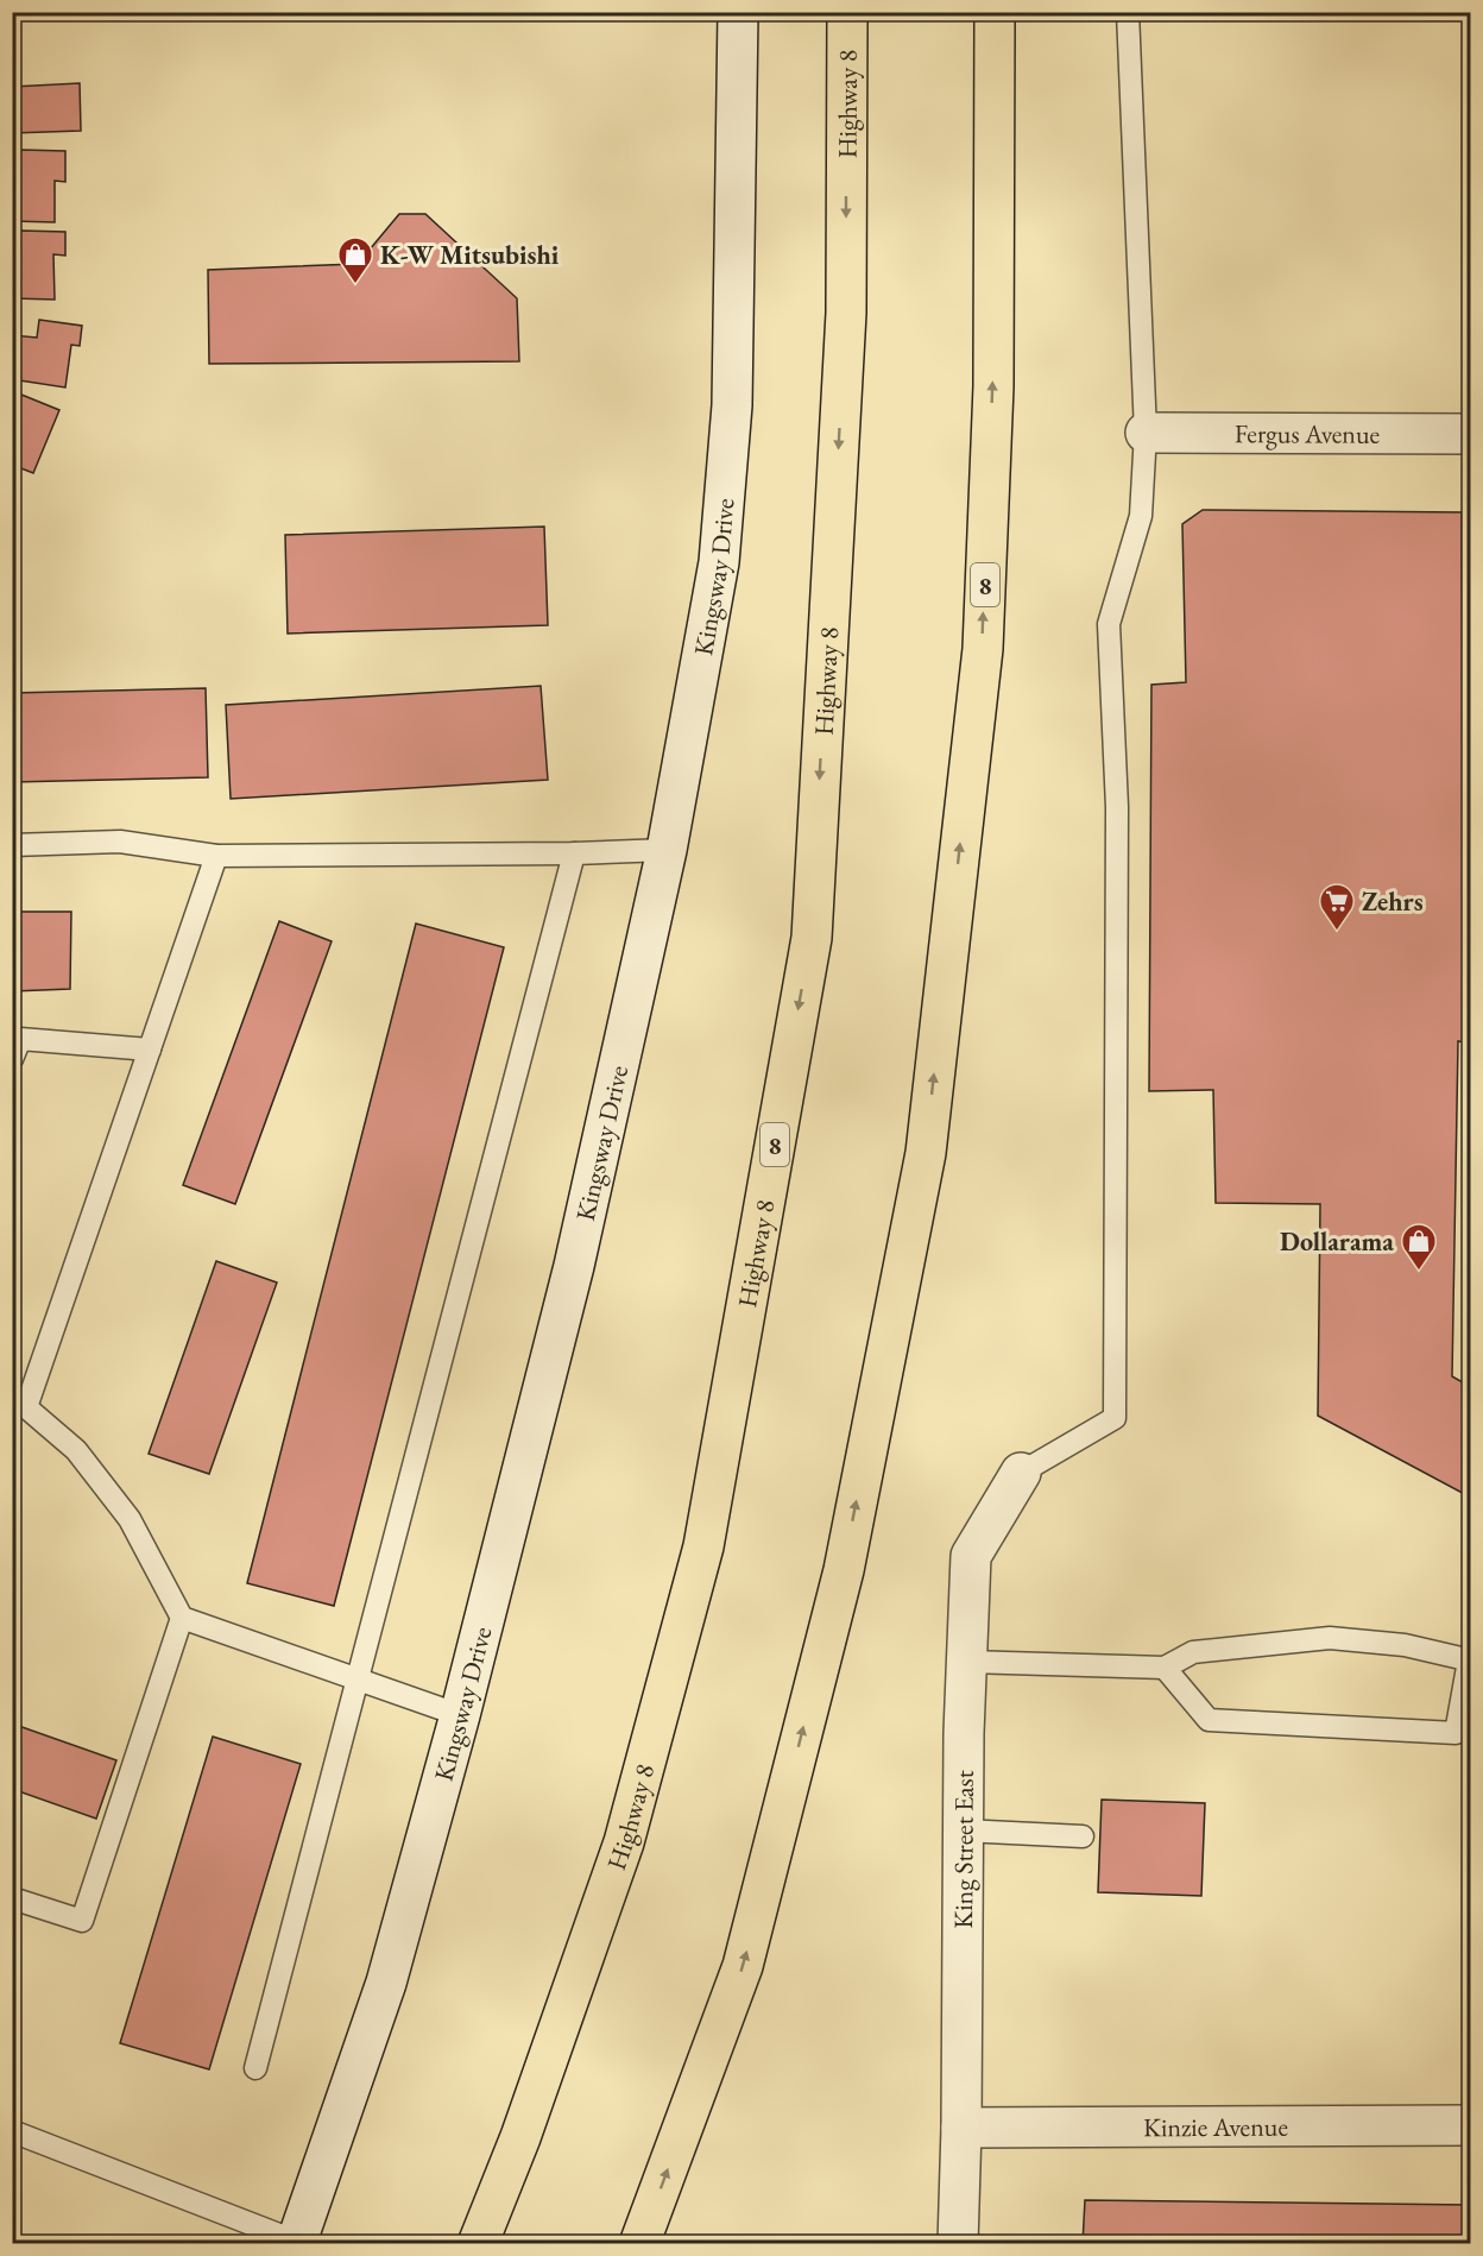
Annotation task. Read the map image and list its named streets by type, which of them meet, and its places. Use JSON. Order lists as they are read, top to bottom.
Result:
{
  "streets": {
    "highway": ["Highway 8", "8"],
    "street": [
      "Fergus Avenue",
      "Kingsway Drive",
      "King Street East",
      "Kinzie Avenue"
    ]
  },
  "crossings": [
    ["King Street East", "Kinzie Avenue"]
  ],
  "places": {
    "shop": ["K-W Mitsubishi", "Dollarama"],
    "supermarket": ["Zehrs"]
  }
}
